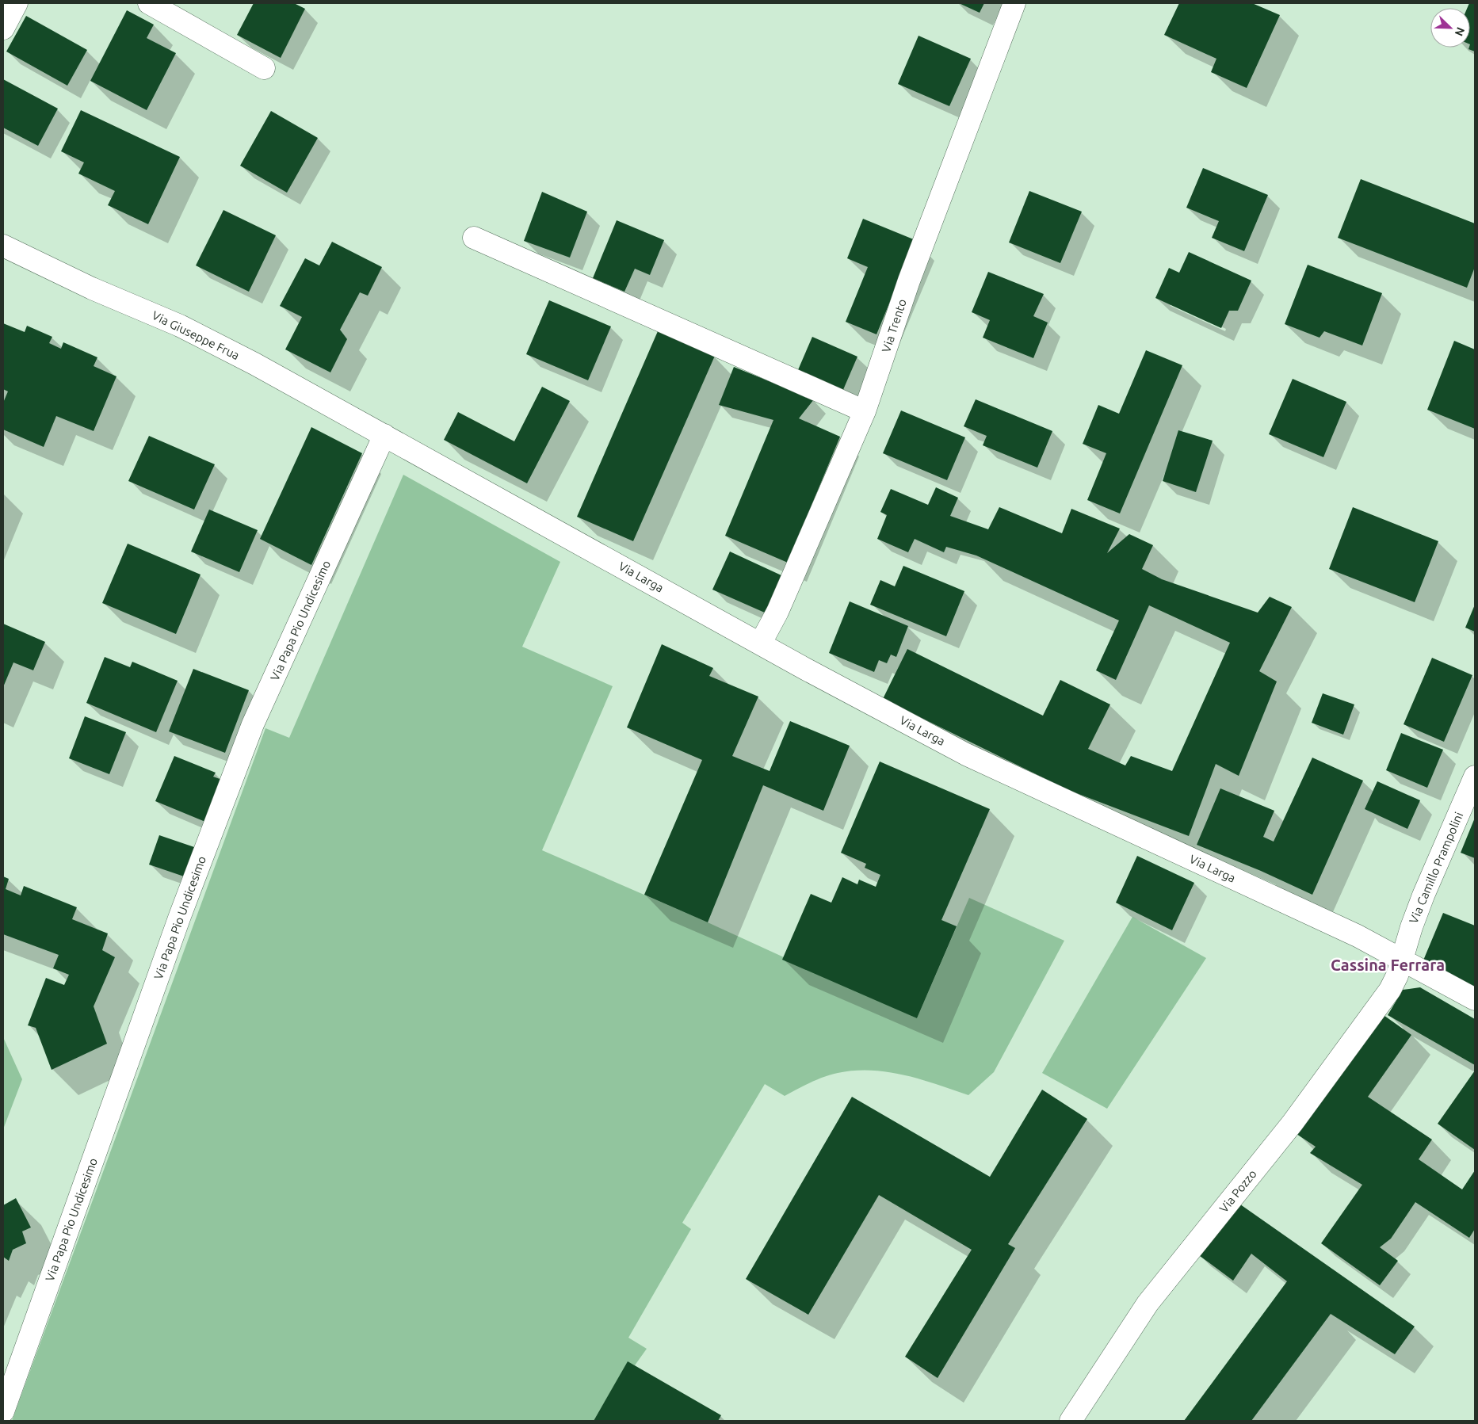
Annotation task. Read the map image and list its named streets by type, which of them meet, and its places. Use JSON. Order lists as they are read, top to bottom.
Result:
{
  "streets": {
    "street": [
      "Via Trento",
      "Via Giuseppe Frua",
      "Via Larga",
      "Via Papa Pio Undicesimo",
      "Via Camillo Prampolini",
      "Via Pozzo"
    ]
  },
  "crossings": [
    ["Via Trento", "Via Larga"],
    ["Via Giuseppe Frua", "Via Larga"],
    ["Via Giuseppe Frua", "Via Papa Pio Undicesimo"],
    ["Via Larga", "Via Papa Pio Undicesimo"],
    ["Via Larga", "Via Camillo Prampolini"],
    ["Via Larga", "Via Pozzo"],
    ["Via Camillo Prampolini", "Via Pozzo"]
  ],
  "districts": ["Cassina Ferrara"],
  "north": "bottom right"
}
